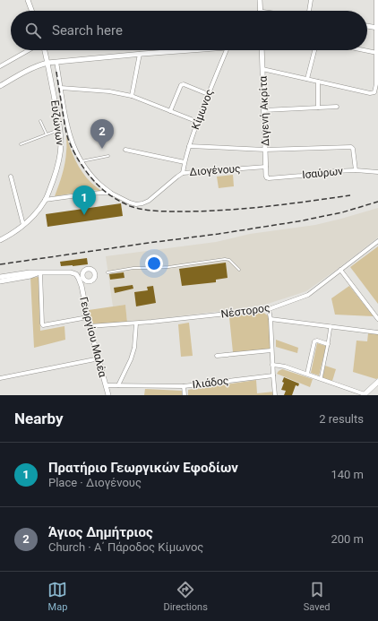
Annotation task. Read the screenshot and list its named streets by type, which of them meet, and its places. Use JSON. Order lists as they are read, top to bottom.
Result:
{
  "streets": {
    "street": [
      "Κίμωνος",
      "Διγενή Ακρίτα",
      "Ευζώνων",
      "Διογένους",
      "Ισαύρων",
      "Νέστορος",
      "Γεωργίου Μαλέα",
      "Ιλιάδος"
    ]
  },
  "crossings": [
    ["Κίμωνος", "Διογένους"],
    ["Διγενή Ακρίτα", "Διογένους"],
    ["Διγενή Ακρίτα", "Ισαύρων"],
    ["Ευζώνων", "Διογένους"],
    ["Νέστορος", "Γεωργίου Μαλέα"],
    ["Γεωργίου Μαλέα", "Ιλιάδος"]
  ],
  "page": {
    "search": "Search here",
    "pins": ["2", "1"],
    "heading": ["Nearby", "2 results"],
    "list": [
      {
        "mark": "1",
        "name": "Πρατήριο Γεωργικών Εφοδίων",
        "note": "Place · Διογένους",
        "value": "140 m"
      },
      {
        "mark": "2",
        "name": "Άγιος Δημήτριος",
        "note": "Church · Α΄ Πάροδος Κίμωνος",
        "value": "200 m"
      }
    ],
    "nav": ["Map", "Directions", "Saved"]
  }
}
